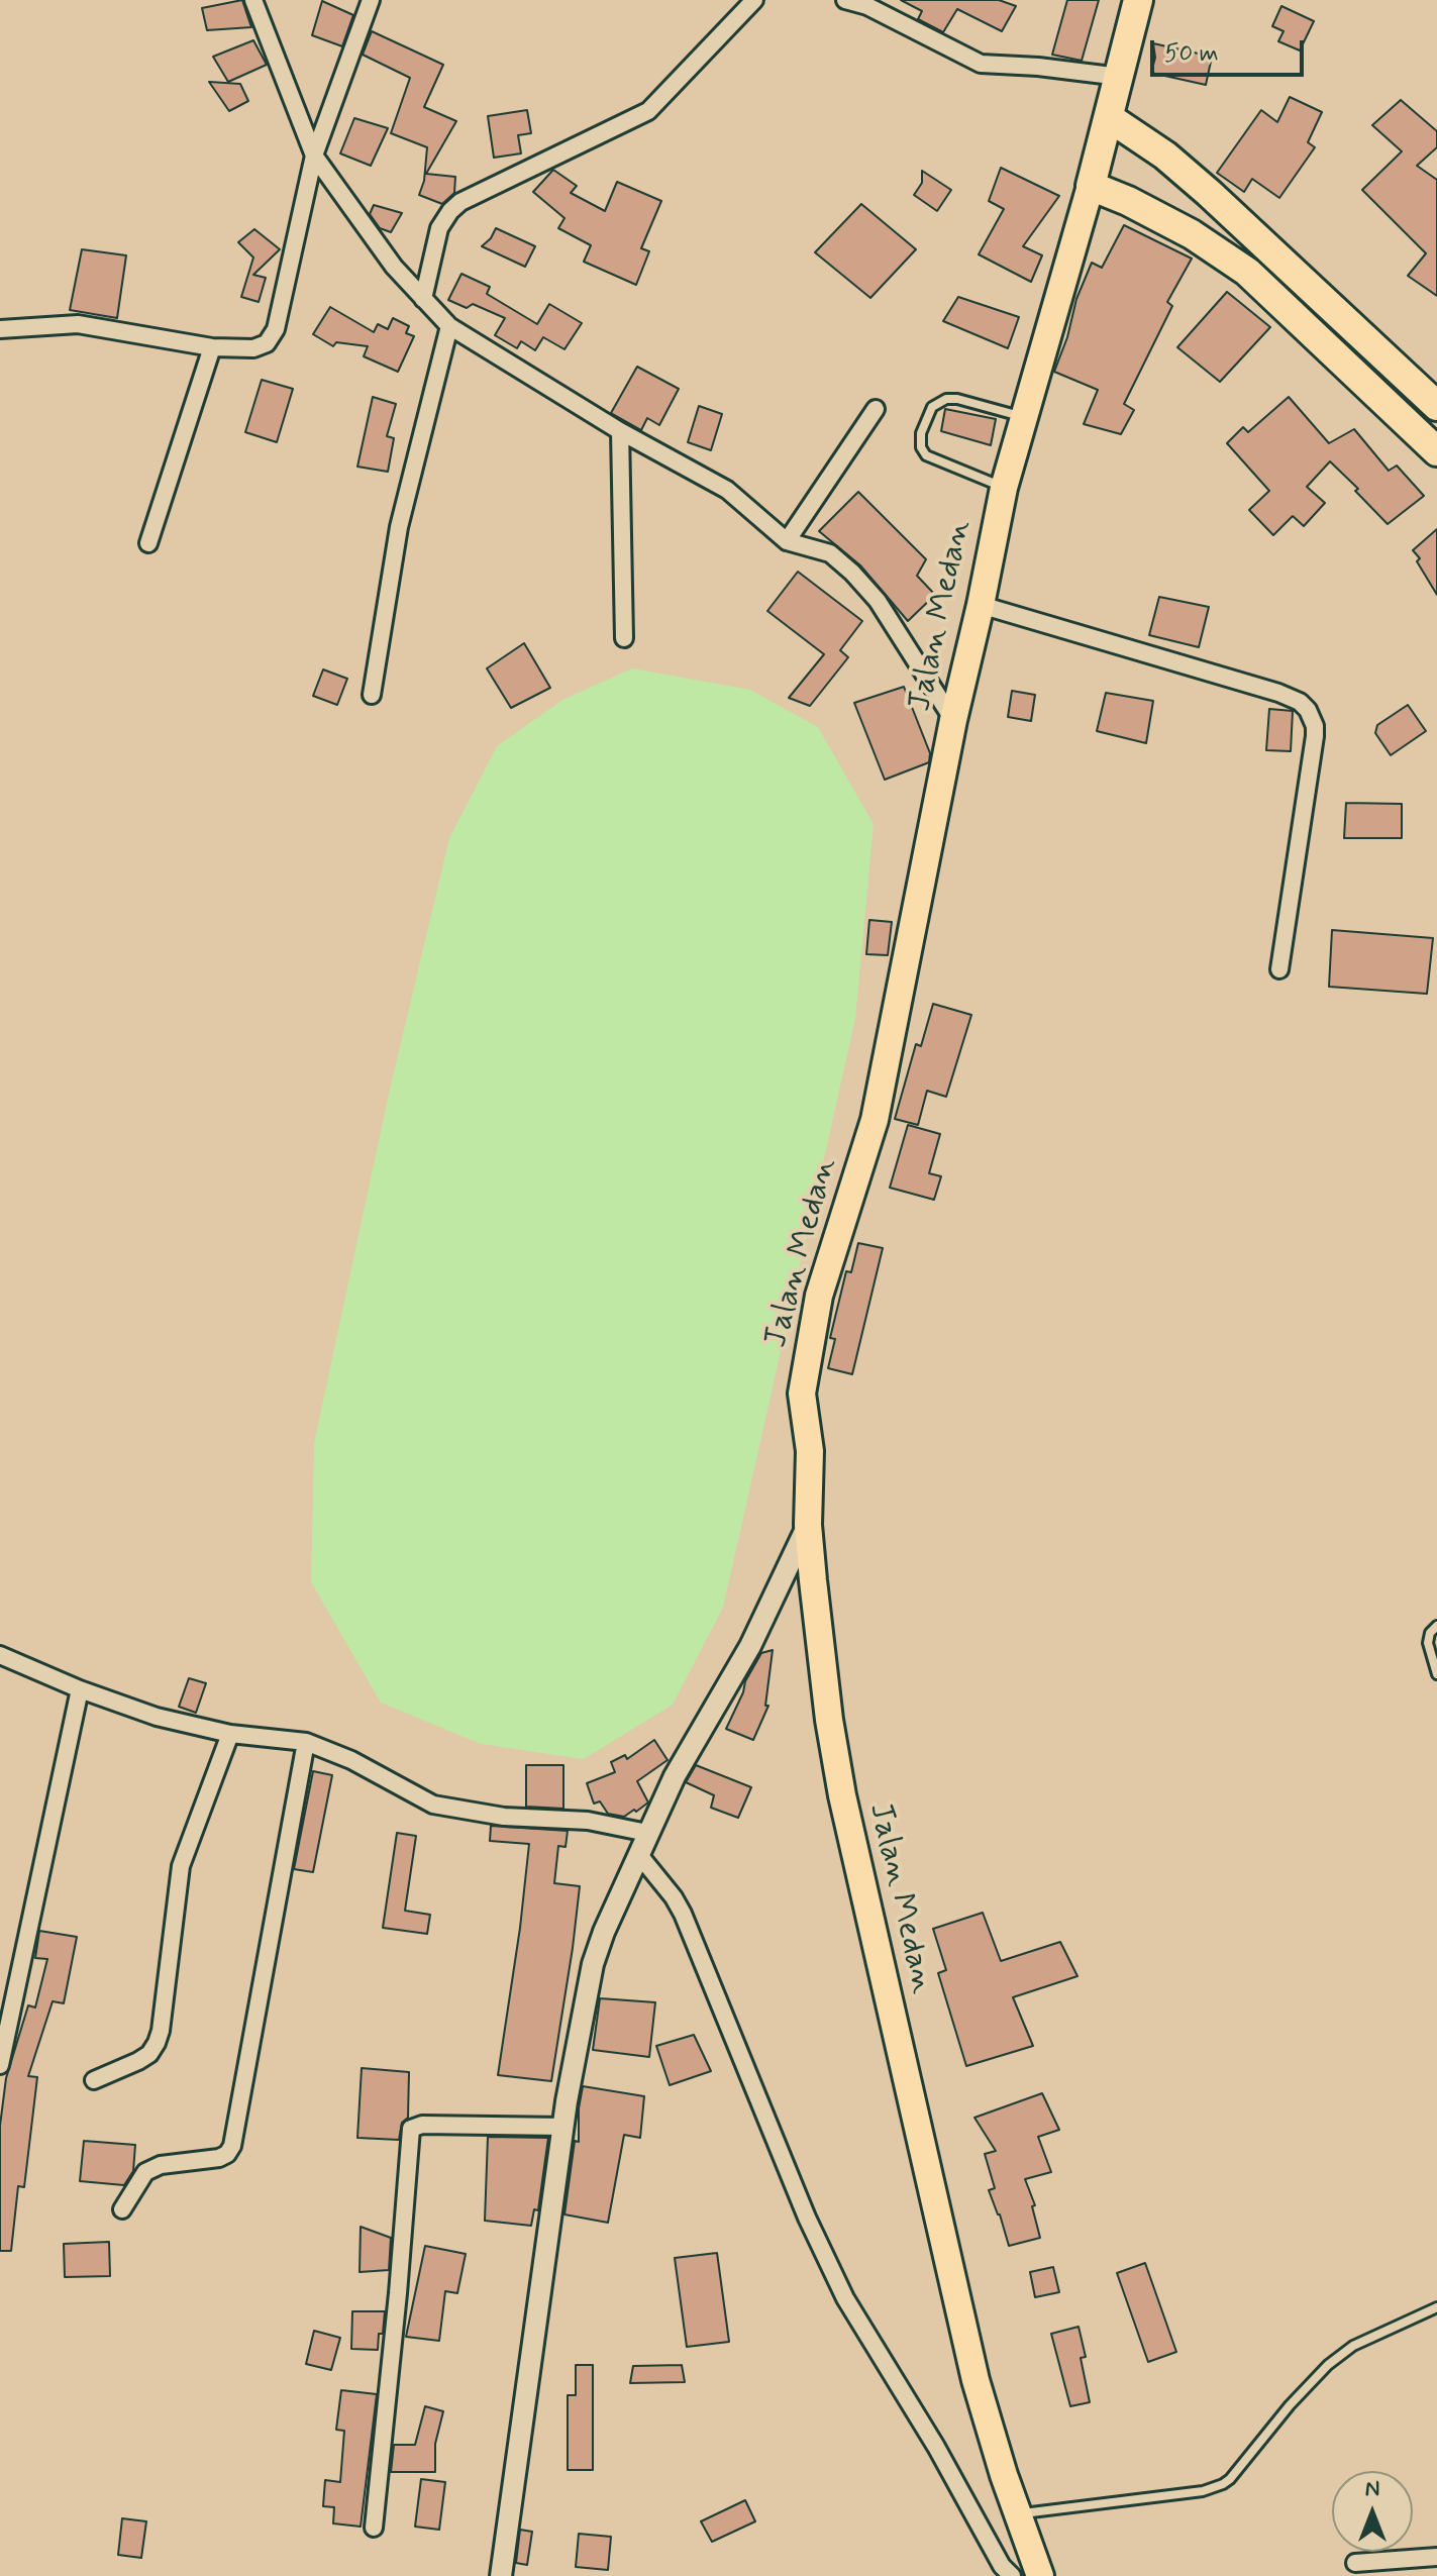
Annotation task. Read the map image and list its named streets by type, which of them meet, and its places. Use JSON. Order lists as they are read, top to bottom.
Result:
{
  "streets": {
    "highway": ["Jalan Medan"]
  },
  "scale_bar": "50 m",
  "north": "top"
}
